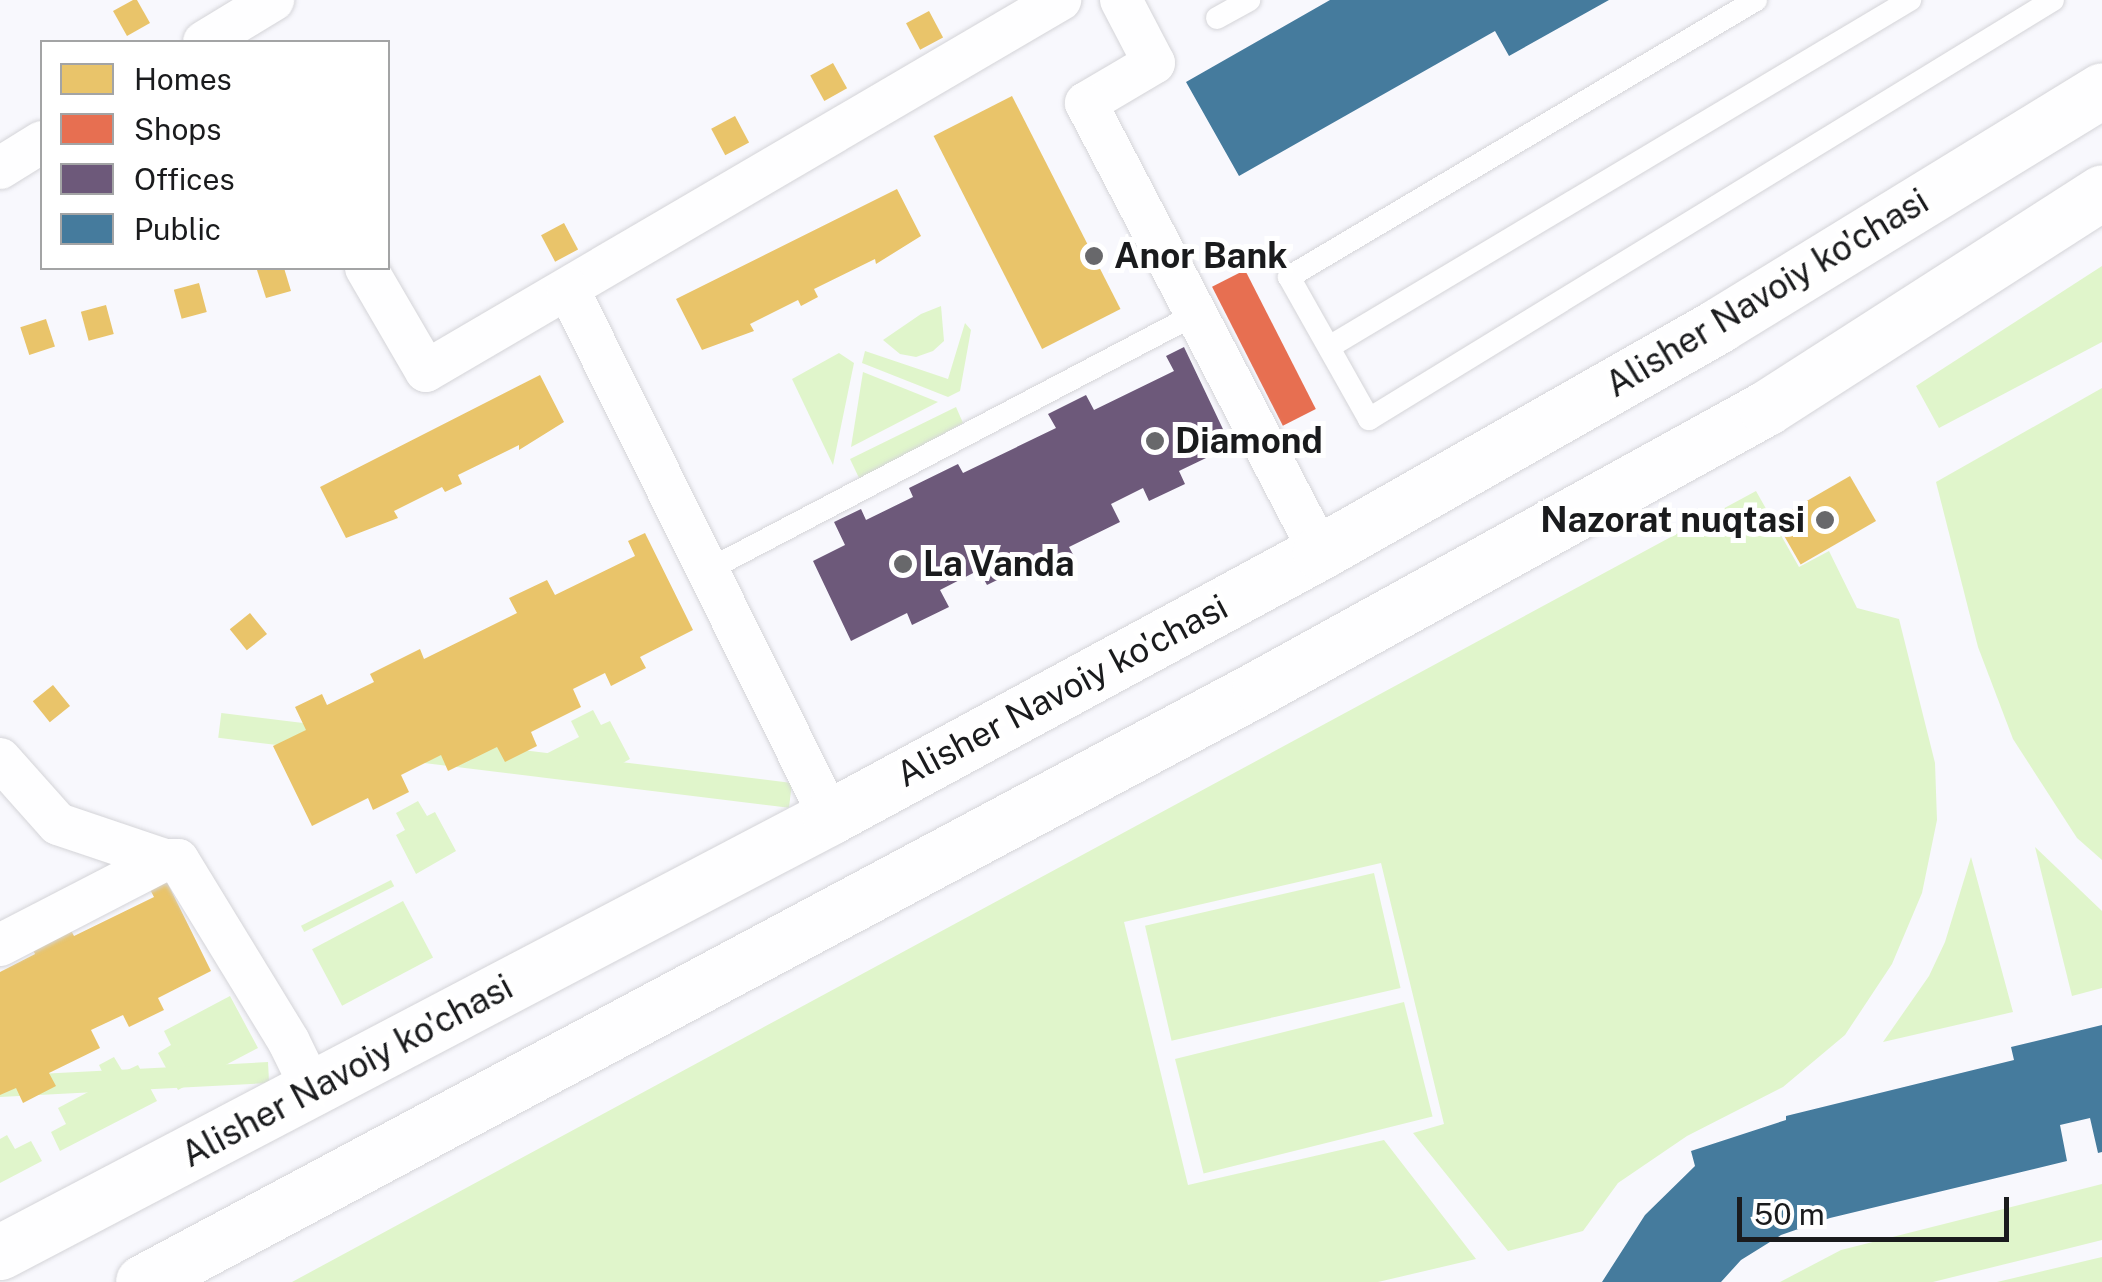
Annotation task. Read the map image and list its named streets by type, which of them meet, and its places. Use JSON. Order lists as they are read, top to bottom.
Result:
{
  "streets": {
    "main road": ["Alisher Navoiy ko'chasi"]
  },
  "places": [
    "Anor Bank",
    "Diamond",
    "Nazorat nuqtasi",
    "La Vanda"
  ],
  "legend": [
    "Homes",
    "Shops",
    "Offices",
    "Public"
  ],
  "scale_bar": "50 m"
}
